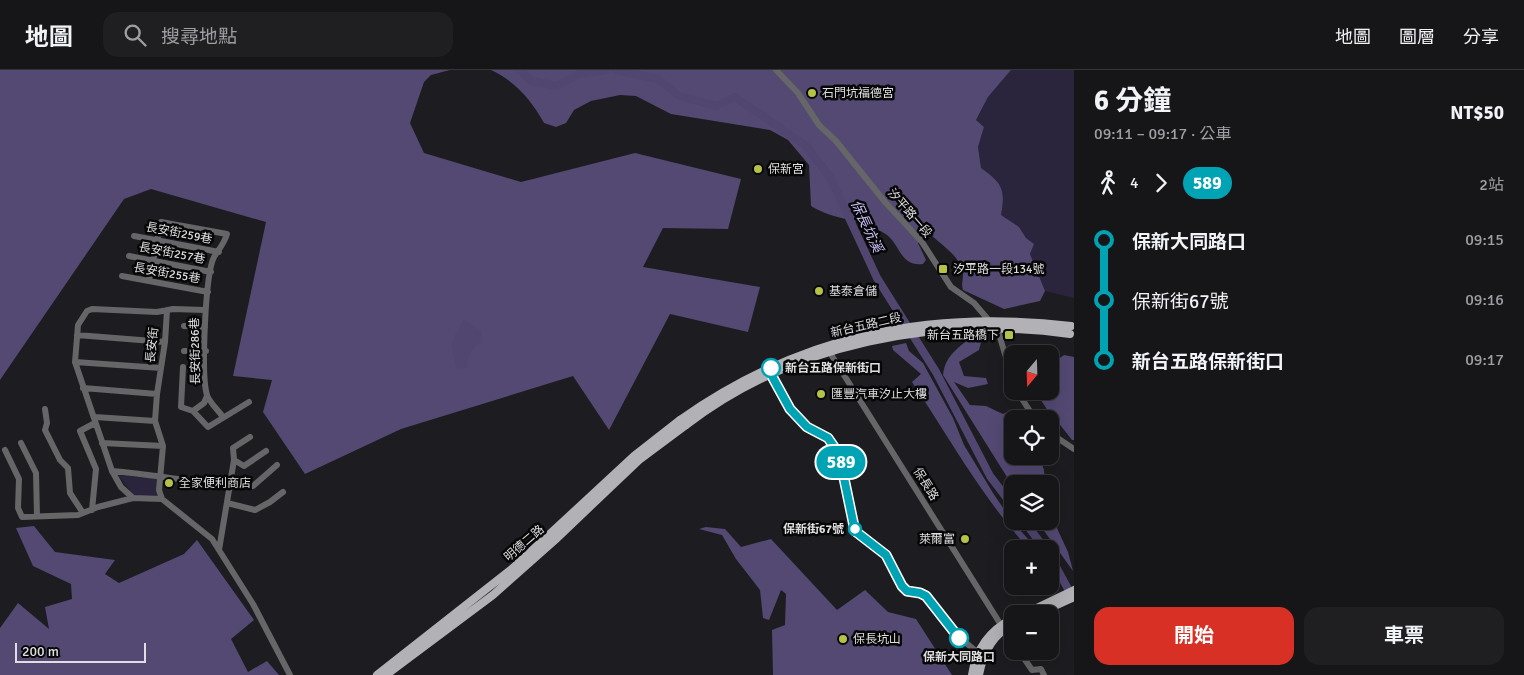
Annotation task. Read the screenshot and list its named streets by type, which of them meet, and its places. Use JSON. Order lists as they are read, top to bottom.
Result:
{
  "streets": {
    "main road": ["新台五路二段", "明德二路"],
    "street": [
      "汐平路一段",
      "長安街259巷",
      "長安街257巷",
      "長安街255巷",
      "長安街",
      "長安街286巷",
      "保長路"
    ]
  },
  "crossings": [
    ["新台五路二段", "明德二路"]
  ],
  "water": ["保長坑溪"],
  "places": {
    "other": [
      "石門坑福德宮",
      "保新宮",
      "基泰倉儲",
      "新台五路保新街口",
      "匯豐汽車汐止大樓",
      "全家便利商店",
      "保新街67號",
      "萊爾富",
      "保新大同路口",
      "保長坑山"
    ],
    "transit": ["汐平路一段134號", "新台五路橋下"]
  },
  "lines": ["bus line 589"],
  "scale_bar": "200 m",
  "north": "bottom",
  "page": {
    "header": "地圖",
    "search": "搜尋地點",
    "nav": ["地圖", "圖層", "分享"],
    "on_map": "589",
    "heading": ["6 分鐘", "09:11 – 09:17 · 公車", "NT$50"],
    "legs": ["4", "589", "2站"],
    "list": [
      {
        "name": "保新大同路口",
        "value": "09:15"
      },
      {
        "name": "保新街67號",
        "value": "09:16"
      },
      {
        "name": "新台五路保新街口",
        "value": "09:17"
      }
    ],
    "map_buttons": ["+", "−"],
    "buttons": ["開始", "車票"],
    "scale": "200 m"
  }
}
